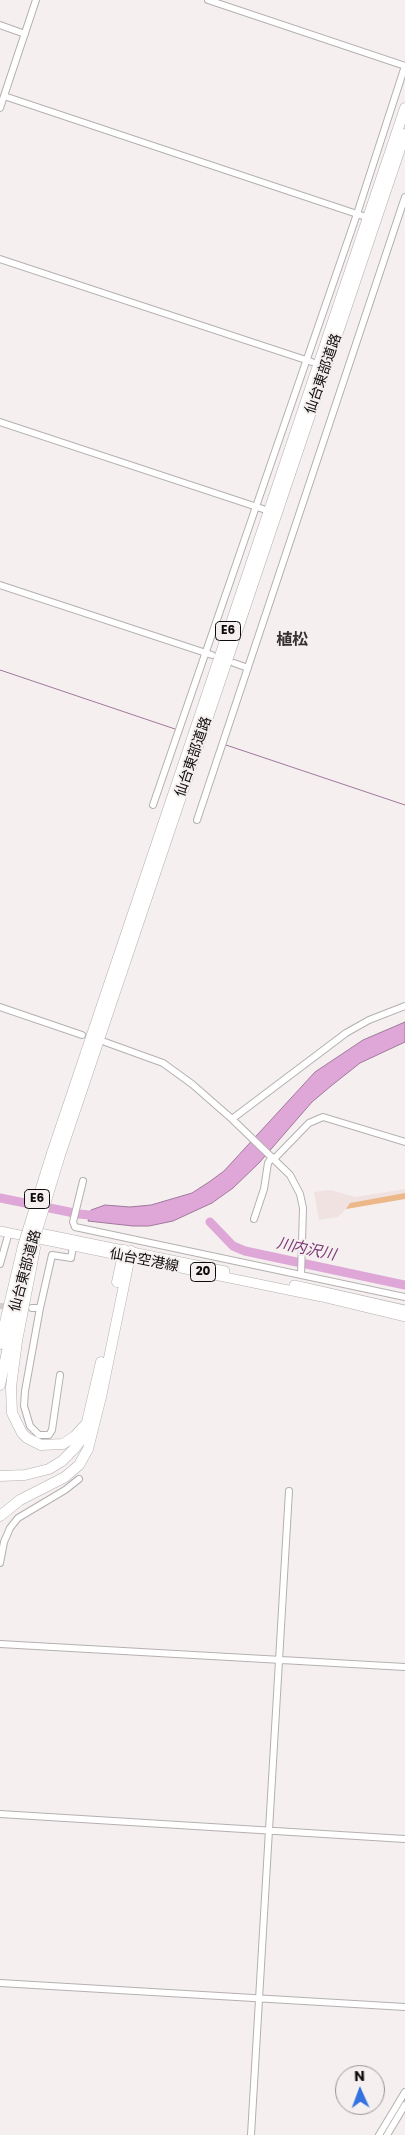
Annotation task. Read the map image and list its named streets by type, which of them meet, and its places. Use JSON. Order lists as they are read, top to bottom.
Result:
{
  "streets": {
    "highway": ["仙台東部道路", "E6"],
    "main road": ["仙台空港線", "20"]
  },
  "districts": ["植松"],
  "water": ["川内沢川"],
  "north": "top"
}
